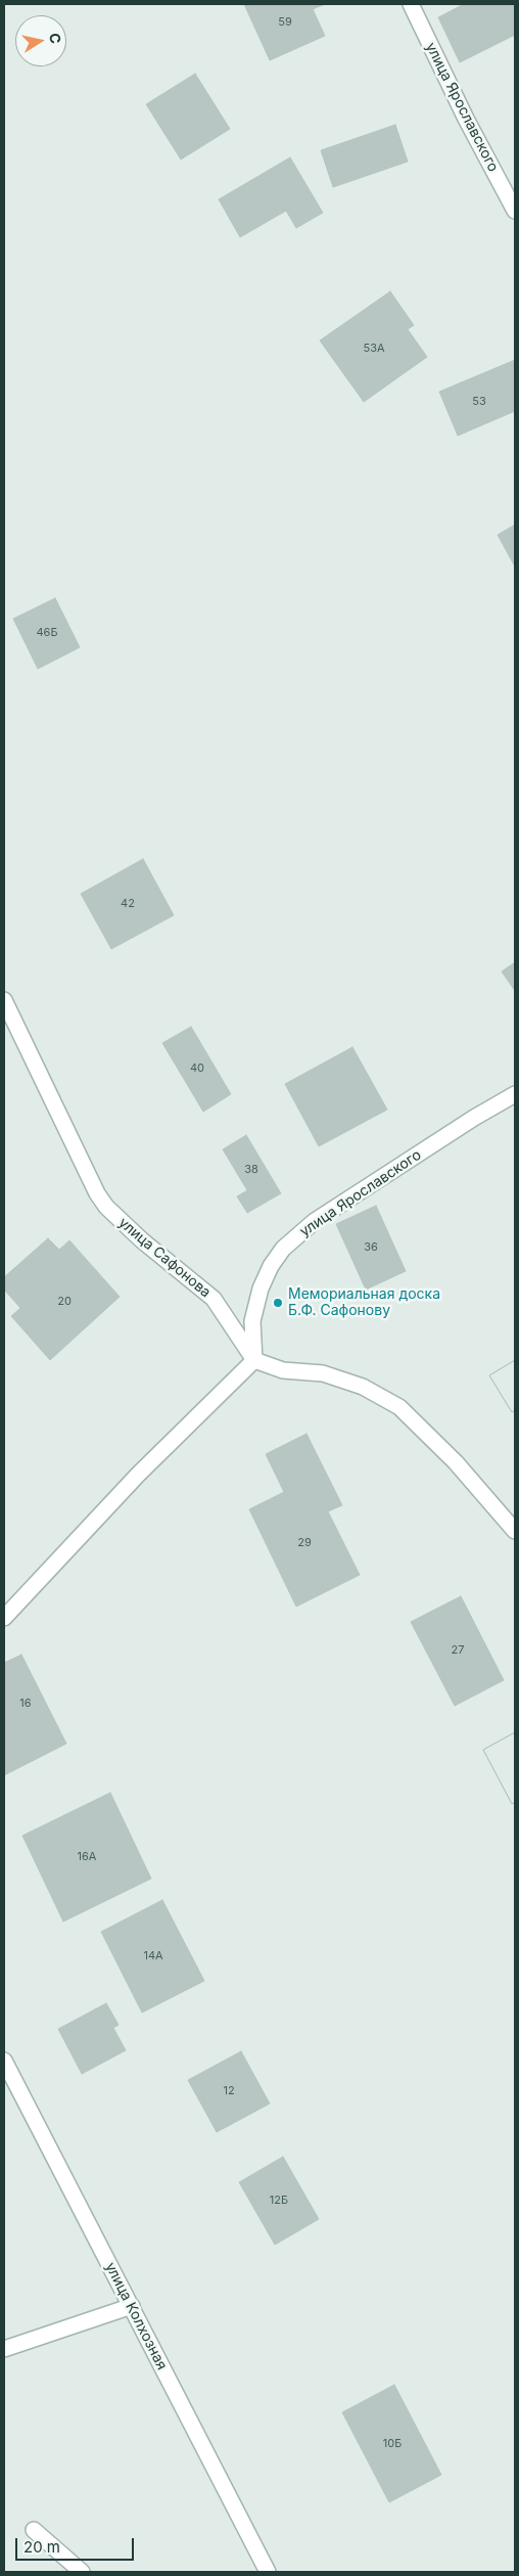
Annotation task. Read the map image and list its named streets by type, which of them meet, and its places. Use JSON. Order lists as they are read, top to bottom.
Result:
{
  "streets": {
    "street": ["улица Ярославского", "улица Сафонова", "улица Колхозная"]
  },
  "crossings": [
    ["улица Ярославского", "улица Сафонова"]
  ],
  "places": ["Мемориальная доска Б.Ф. Сафонову"],
  "house_numbers": [
    "59",
    "53А",
    "53",
    "46Б",
    "42",
    "40",
    "38",
    "36",
    "20",
    "29",
    "27",
    "16",
    "16А",
    "14А",
    "12",
    "12Б",
    "10Б"
  ],
  "scale_bar": "20 m",
  "north": "right"
}
